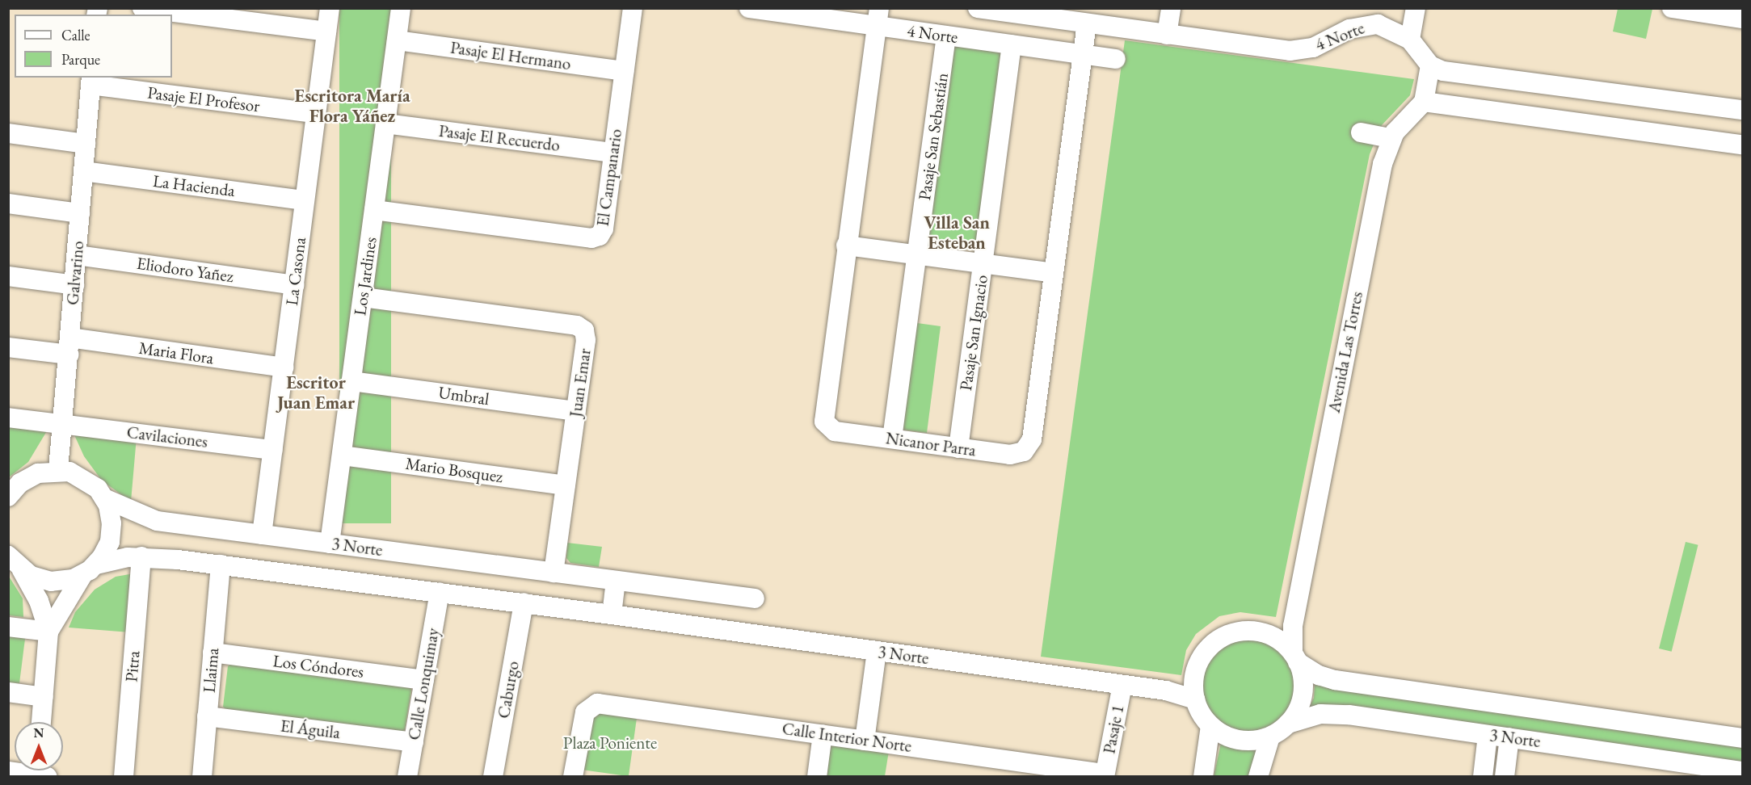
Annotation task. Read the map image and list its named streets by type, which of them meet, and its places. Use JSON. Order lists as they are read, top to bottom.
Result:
{
  "streets": {
    "street": [
      "4 Norte",
      "Pasaje El Hermano",
      "Pasaje El Profesor",
      "Pasaje San Sebastián",
      "Pasaje El Recuerdo",
      "El Campanario",
      "La Hacienda",
      "Eliodoro Yañez",
      "La Casona",
      "Galvarino",
      "Los Jardines",
      "Pasaje San Ignacio",
      "Avenida Las Torres",
      "Maria Flora",
      "Juan Emar",
      "Umbral",
      "Cavilaciones",
      "Nicanor Parra",
      "Mario Bosquez",
      "3 Norte",
      "Pitra",
      "Los Cóndores",
      "Llaima",
      "Calle Lonquimay",
      "Caburgo",
      "El Águila",
      "Pasaje 1",
      "Calle Interior Norte"
    ]
  },
  "crossings": [
    ["4 Norte", "Pasaje San Sebastián"],
    ["4 Norte", "Pasaje San Ignacio"],
    ["4 Norte", "Nicanor Parra"],
    ["Pasaje El Hermano", "El Campanario"],
    ["Pasaje El Hermano", "Los Jardines"],
    ["Pasaje El Profesor", "La Casona"],
    ["Pasaje El Profesor", "Galvarino"],
    ["Pasaje San Sebastián", "Nicanor Parra"],
    ["Pasaje El Recuerdo", "El Campanario"],
    ["Pasaje El Recuerdo", "Los Jardines"],
    ["El Campanario", "Los Jardines"],
    ["La Hacienda", "La Casona"],
    ["La Hacienda", "Galvarino"],
    ["Eliodoro Yañez", "La Casona"],
    ["Eliodoro Yañez", "Galvarino"],
    ["La Casona", "Maria Flora"],
    ["La Casona", "Cavilaciones"],
    ["La Casona", "3 Norte"],
    ["Galvarino", "Maria Flora"],
    ["Galvarino", "Cavilaciones"],
    ["Los Jardines", "Juan Emar"],
    ["Los Jardines", "Umbral"],
    ["Los Jardines", "Mario Bosquez"],
    ["Los Jardines", "3 Norte"],
    ["Pasaje San Ignacio", "Nicanor Parra"],
    ["Avenida Las Torres", "3 Norte"],
    ["Juan Emar", "Umbral"],
    ["Juan Emar", "Mario Bosquez"],
    ["Juan Emar", "3 Norte"],
    ["3 Norte", "Pitra"],
    ["3 Norte", "Llaima"],
    ["3 Norte", "Calle Lonquimay"],
    ["3 Norte", "Caburgo"],
    ["3 Norte", "Pasaje 1"],
    ["Los Cóndores", "Llaima"],
    ["Los Cóndores", "Calle Lonquimay"],
    ["Llaima", "El Águila"],
    ["Calle Lonquimay", "El Águila"],
    ["Pasaje 1", "Calle Interior Norte"]
  ],
  "districts": ["Escritora María Flora Yáñez", "Villa San Esteban", "Escritor Juan Emar"],
  "parks": ["Plaza Poniente"],
  "legend": ["Calle", "Parque"],
  "north": "top"
}
